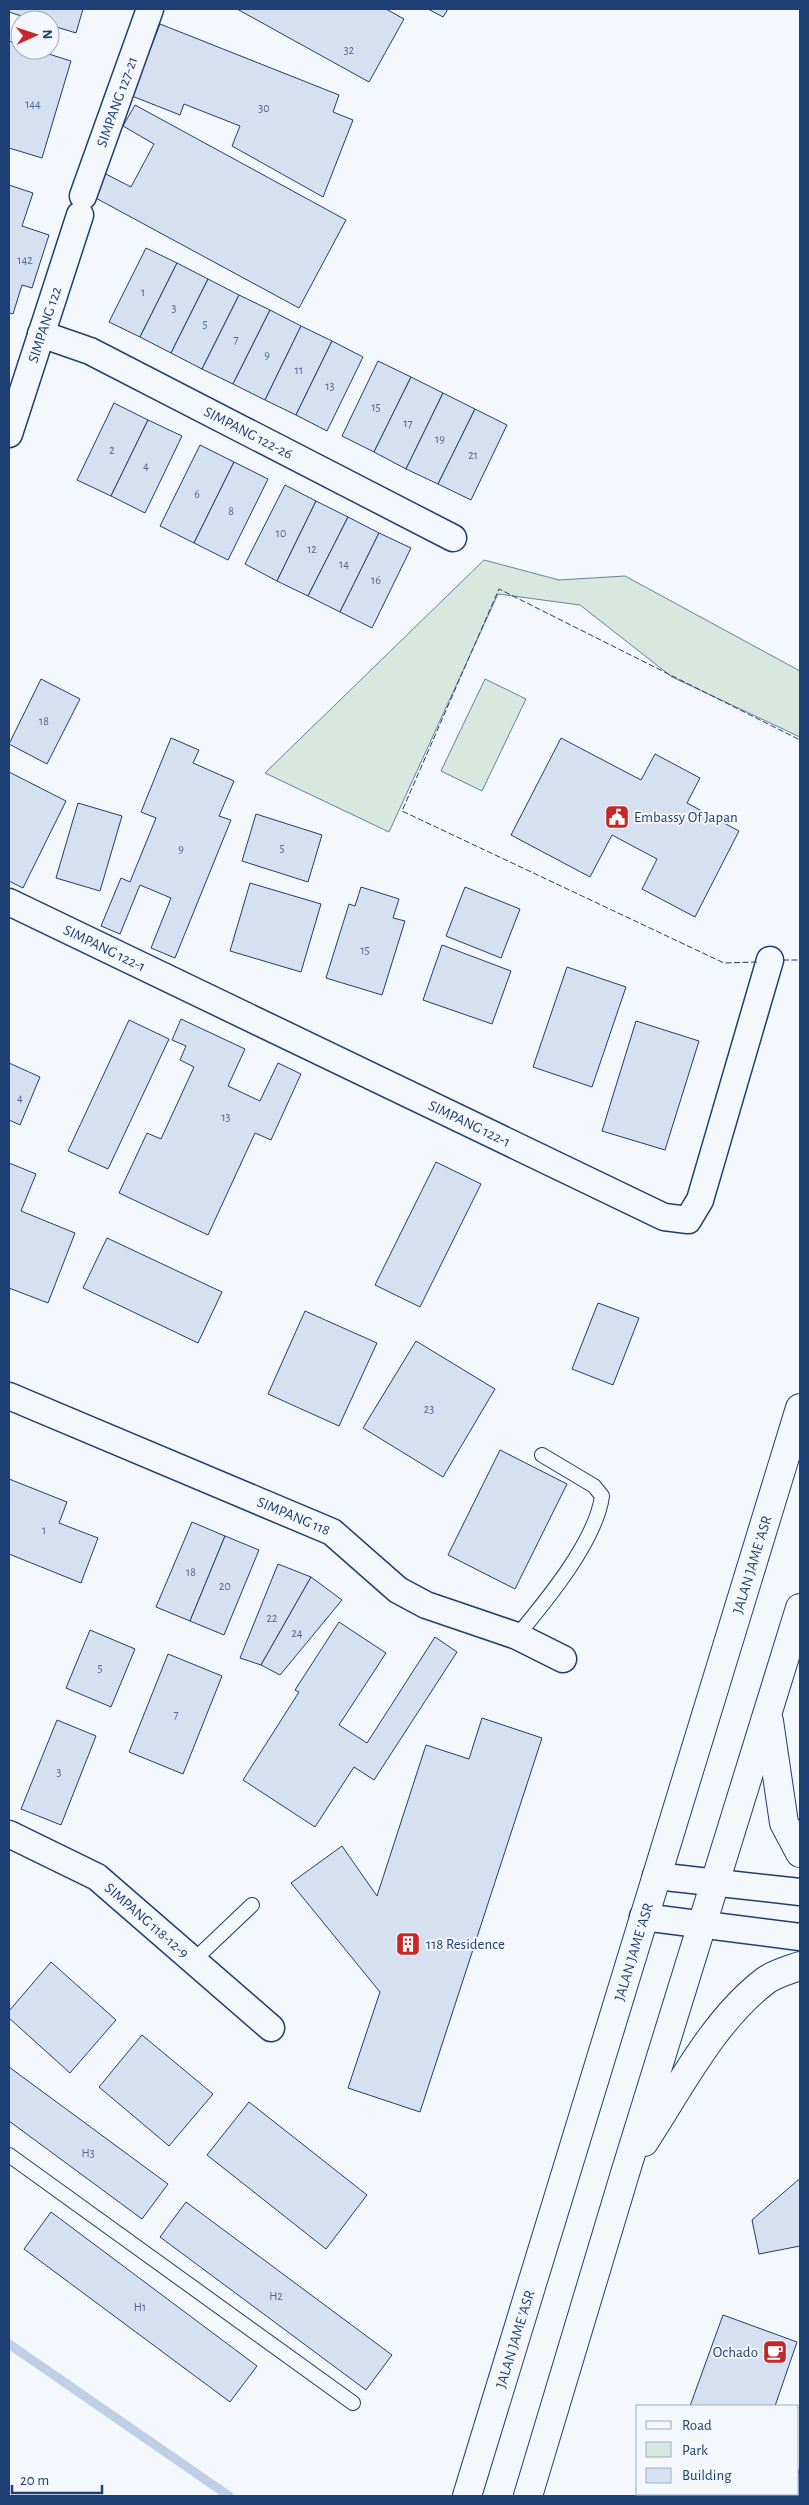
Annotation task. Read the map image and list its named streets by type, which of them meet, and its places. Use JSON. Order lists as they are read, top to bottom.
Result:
{
  "streets": {
    "main road": ["JALAN JAME 'ASR"],
    "street": [
      "SIMPANG 127-21",
      "SIMPANG 122",
      "SIMPANG 122-26",
      "SIMPANG 122-1",
      "SIMPANG 118",
      "SIMPANG 118-12-9"
    ]
  },
  "crossings": [
    ["SIMPANG 127-21", "SIMPANG 122"],
    ["SIMPANG 122", "SIMPANG 122-26"]
  ],
  "places": {
    "public building": ["Embassy Of Japan"],
    "building": ["118 Residence"],
    "cafe": ["Ochado"]
  },
  "house_numbers": [
    "32",
    "144",
    "30",
    "142",
    "1",
    "3",
    "5",
    "7",
    "9",
    "11",
    "13",
    "15",
    "17",
    "19",
    "2",
    "21",
    "4",
    "6",
    "8",
    "10",
    "12",
    "14",
    "16",
    "18",
    "5",
    "9",
    "15",
    "4",
    "13",
    "23",
    "1",
    "18",
    "20",
    "22",
    "24",
    "5",
    "7",
    "3",
    "H3",
    "H2",
    "H1"
  ],
  "legend": ["Road", "Park", "Building"],
  "scale_bar": "20 m",
  "north": "right"
}
